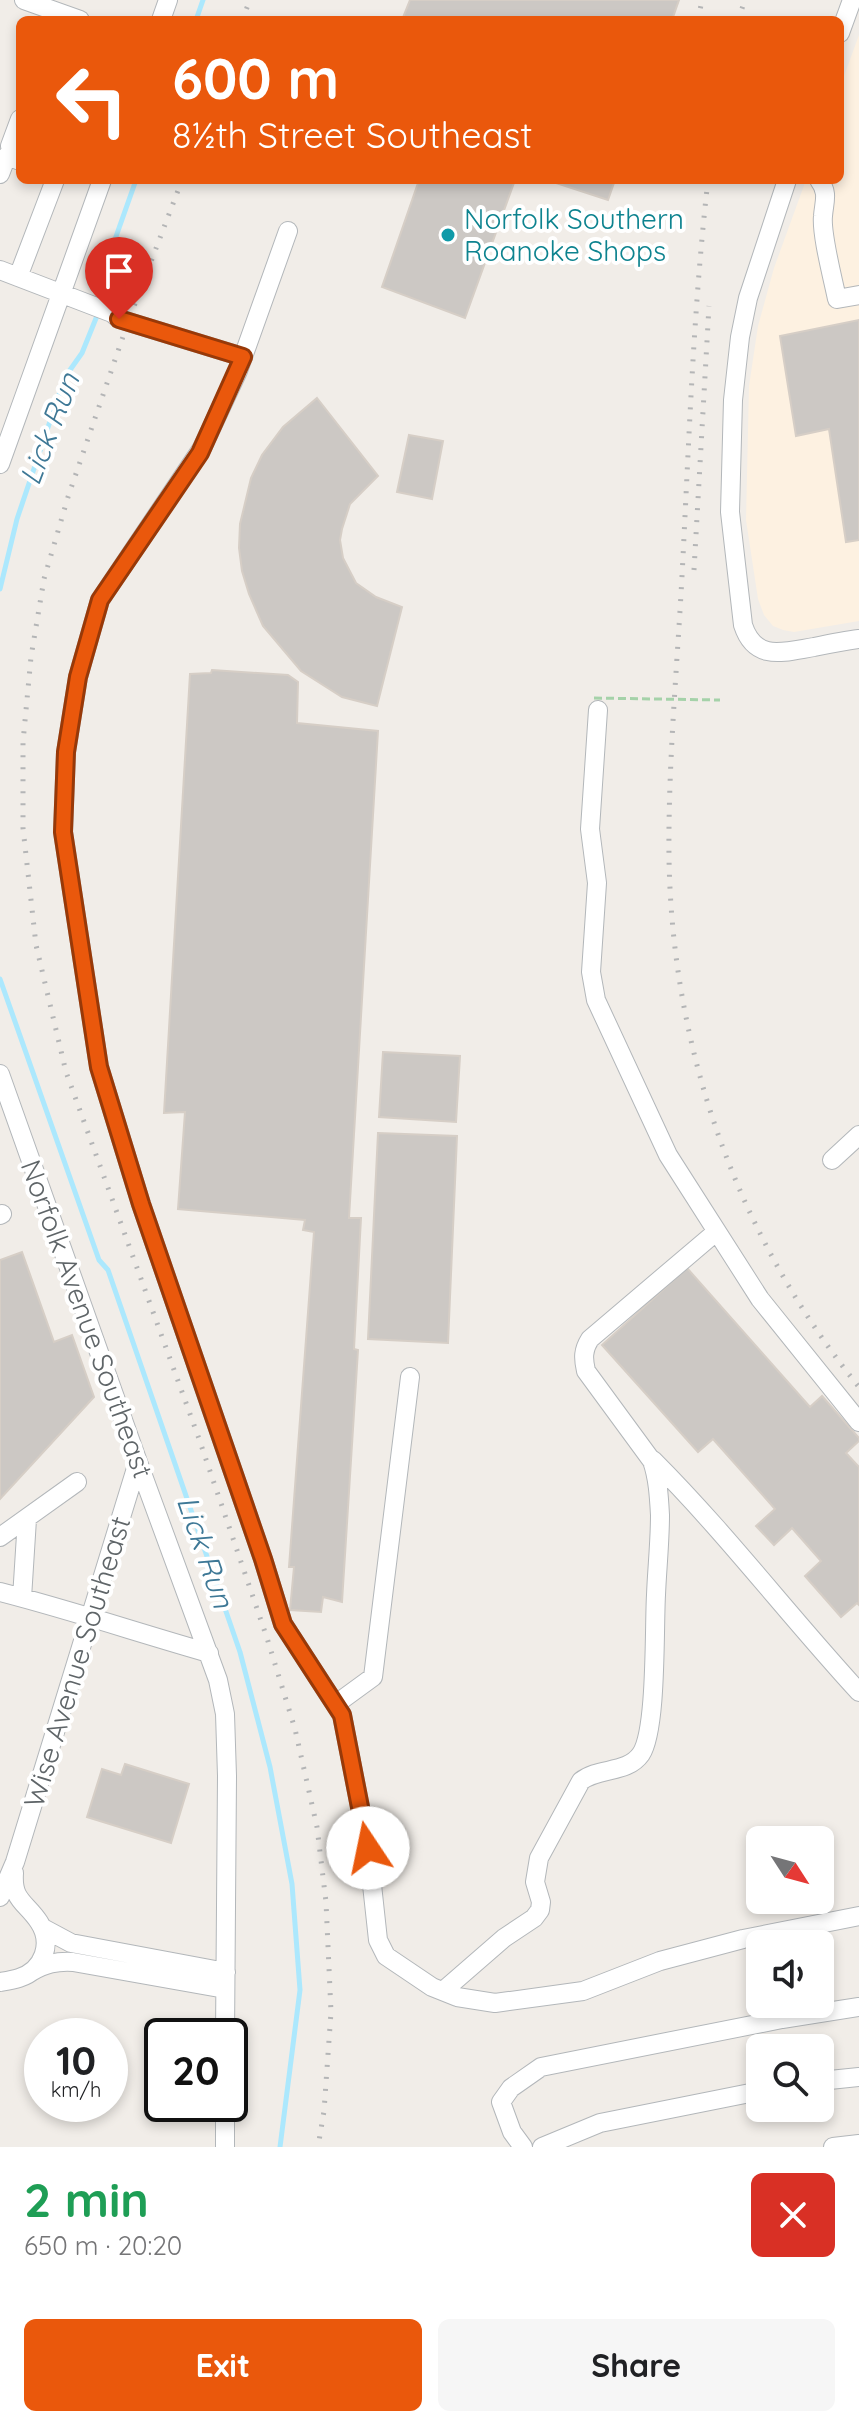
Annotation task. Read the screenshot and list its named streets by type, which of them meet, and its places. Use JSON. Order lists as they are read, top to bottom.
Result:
{
  "streets": {
    "street": ["Norfolk Avenue Southeast", "Wise Avenue Southeast"]
  },
  "crossings": [
    ["Norfolk Avenue Southeast", "Wise Avenue Southeast"]
  ],
  "water": ["Lick Run"],
  "places": ["Norfolk Southern Roanoke Shops"],
  "north": "bottom right",
  "page": {
    "turn": ["600 m", "8½th Street Southeast"],
    "speed": "10 km/h",
    "limit": "20",
    "heading": ["2 min", "650 m · 20:20"],
    "buttons": ["Exit", "Share"]
  }
}
